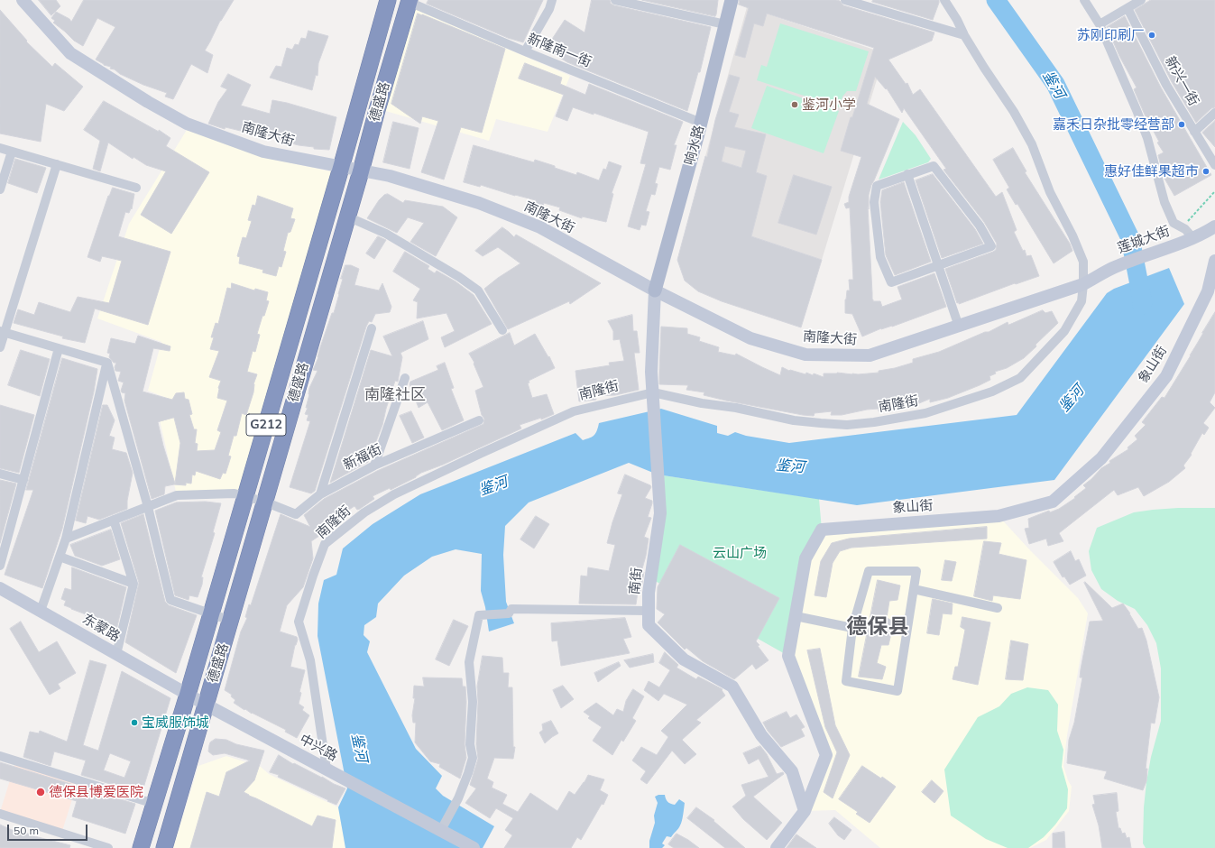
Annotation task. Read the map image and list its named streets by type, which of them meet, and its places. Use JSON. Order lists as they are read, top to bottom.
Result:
{
  "streets": {
    "highway": ["德盛路", "G212"],
    "main road": [
      "南隆大街",
      "响水路",
      "莲城大街",
      "象山街",
      "南街",
      "东蒙路",
      "中兴路"
    ],
    "street": [
      "新隆南一街",
      "新兴一街",
      "南隆街",
      "新福街"
    ]
  },
  "crossings": [
    ["新隆南一街", "德盛路"],
    ["新隆南一街", "响水路"],
    ["德盛路", "南隆大街"],
    ["德盛路", "新福街"],
    ["德盛路", "中兴路"],
    ["南隆大街", "响水路"],
    ["南隆大街", "莲城大街"],
    ["南隆大街", "南隆街"],
    ["南隆大街", "G212"],
    ["南隆大街", "南街"],
    ["响水路", "南街"],
    ["莲城大街", "南隆街"],
    ["象山街", "南街"],
    ["南隆街", "南街"],
    ["南隆街", "中兴路"],
    ["G212", "东蒙路"],
    ["G212", "中兴路"],
    ["东蒙路", "中兴路"]
  ],
  "districts": ["南隆社区", "德保县"],
  "water": ["鉴河"],
  "parks": ["云山广场"],
  "places": [
    "苏刚印刷厂",
    "鉴河小学",
    "嘉禾日杂批零经营部",
    "惠好佳鲜果超市",
    "宝威服饰城",
    "德保县博爱医院"
  ],
  "scale_bar": "50 m"
}
